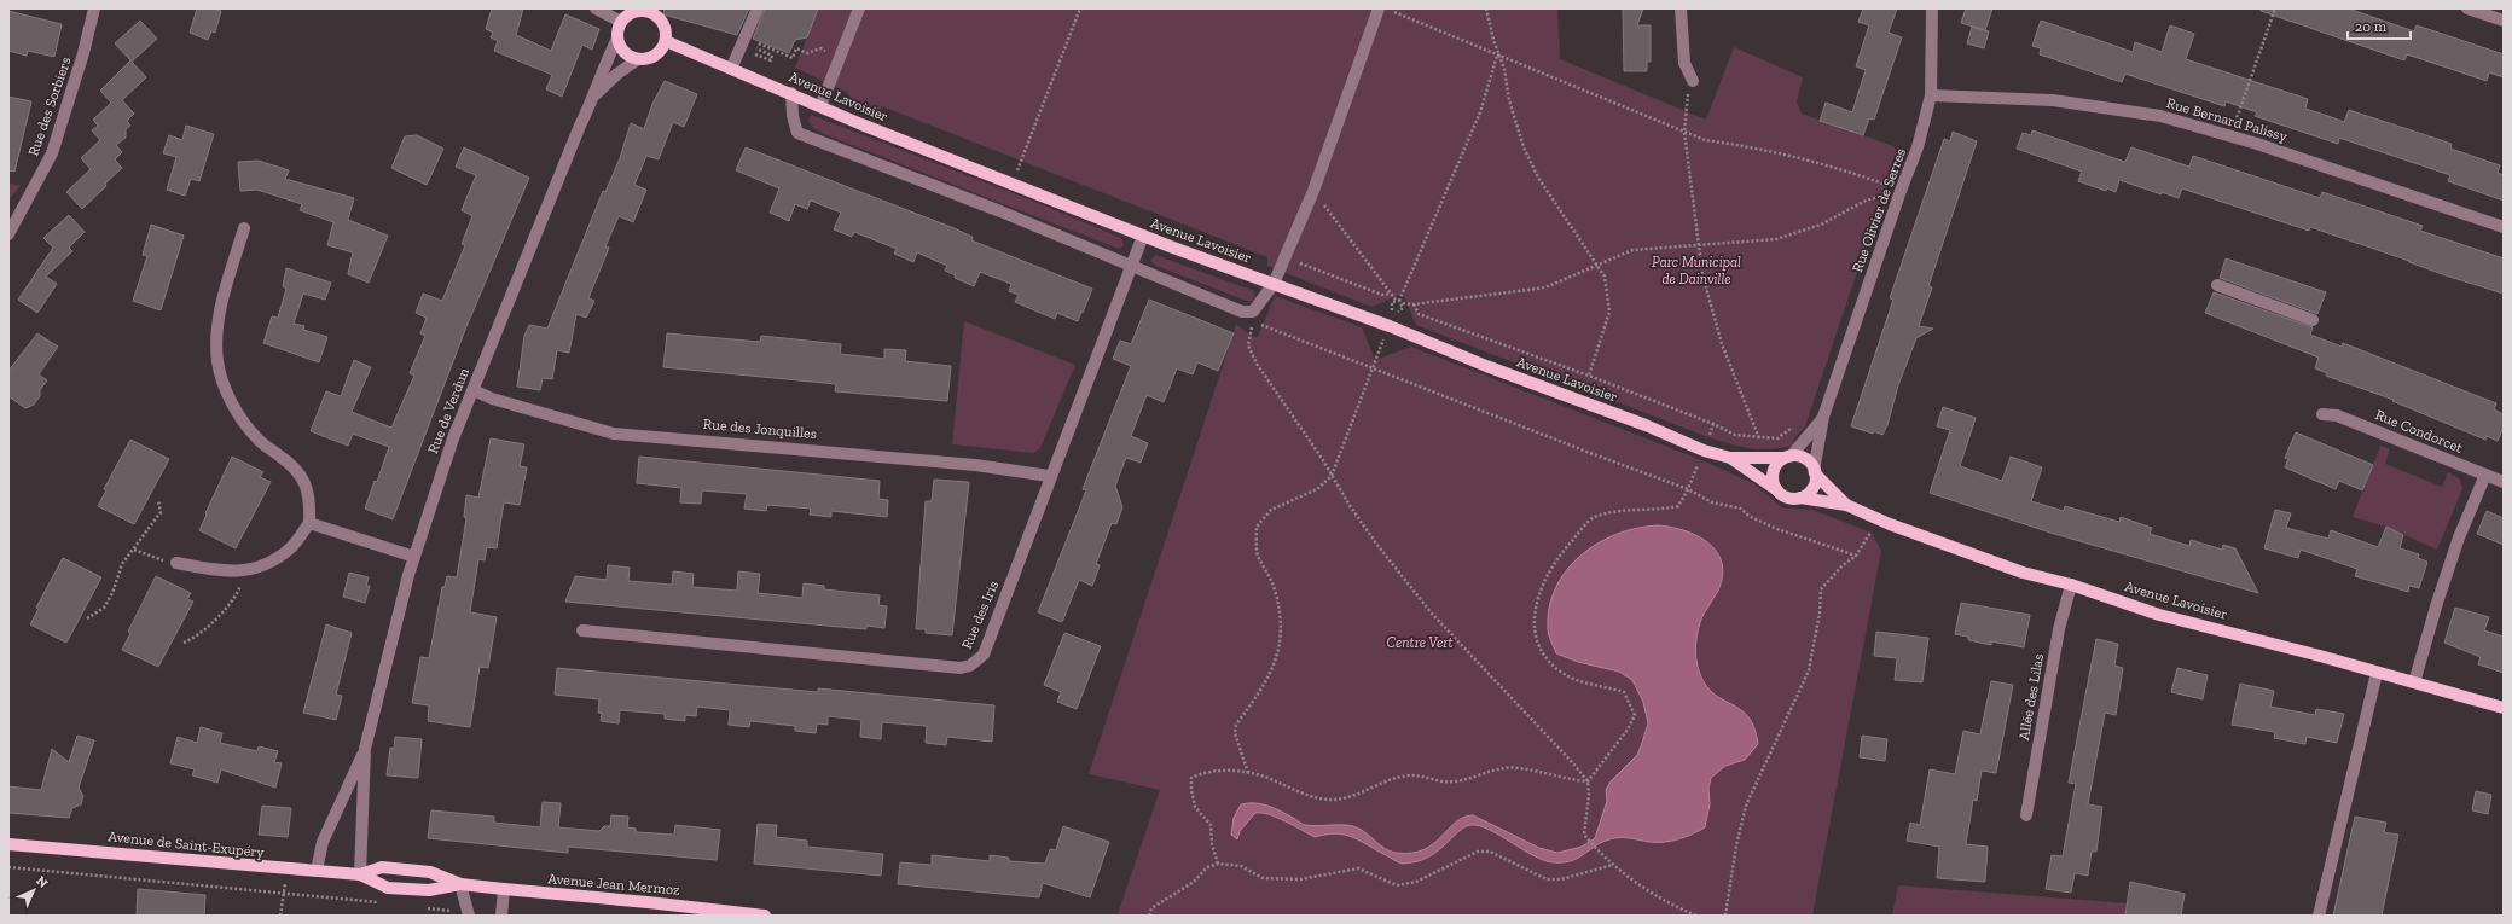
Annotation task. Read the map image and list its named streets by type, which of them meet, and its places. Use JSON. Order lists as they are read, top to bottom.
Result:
{
  "streets": {
    "main road": ["Avenue Lavoisier", "Avenue de Saint-Exupéry", "Avenue Jean Mermoz"],
    "street": [
      "Rue des Sorbiers",
      "Rue Bernard Palissy",
      "Rue Olivier de Serres",
      "Rue de Verdun",
      "Rue des Jonquilles",
      "Rue Condorcet",
      "Rue des Iris",
      "Allée des Lilas"
    ]
  },
  "crossings": [
    ["Avenue Lavoisier", "Rue Olivier de Serres"],
    ["Avenue Lavoisier", "Rue de Verdun"],
    ["Avenue Lavoisier", "Rue des Iris"],
    ["Avenue Lavoisier", "Allée des Lilas"],
    ["Rue Bernard Palissy", "Rue Olivier de Serres"],
    ["Rue de Verdun", "Rue des Jonquilles"],
    ["Rue des Jonquilles", "Rue des Iris"]
  ],
  "parks": ["Parc Municipal de Dainville", "Centre Vert"],
  "scale_bar": "20 m",
  "north": "top right"
}
